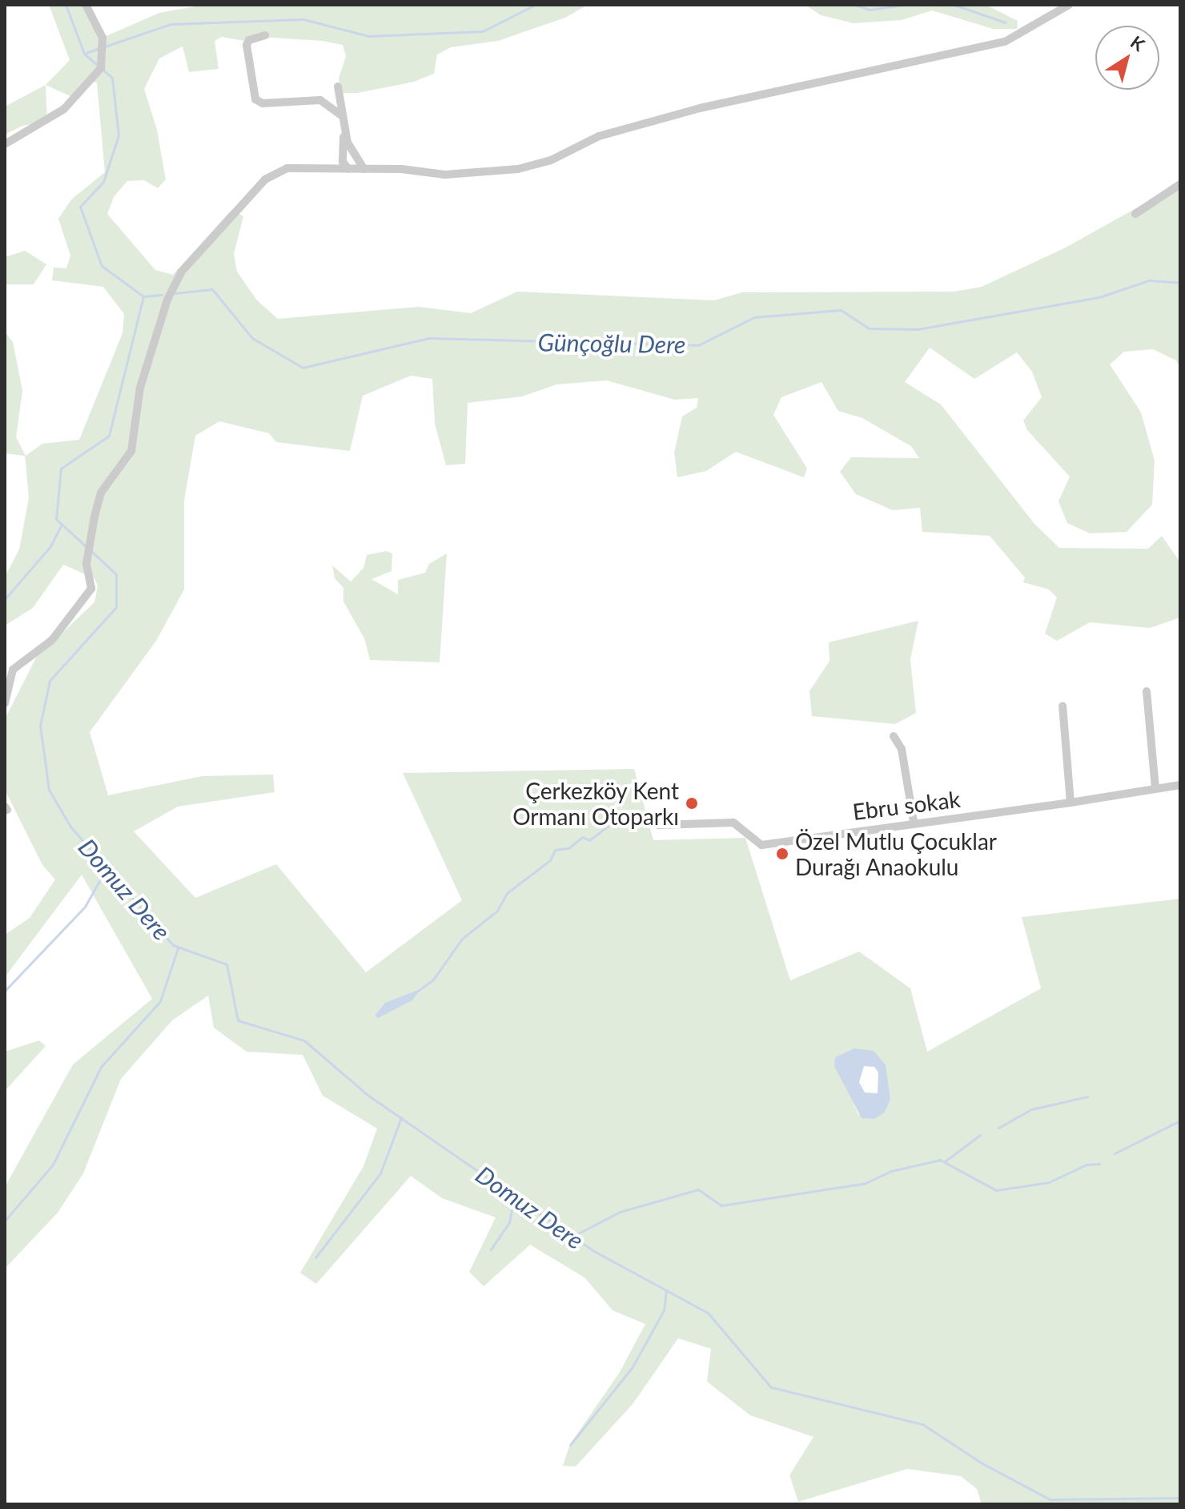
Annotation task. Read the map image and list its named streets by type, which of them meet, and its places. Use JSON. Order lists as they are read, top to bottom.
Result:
{
  "streets": {
    "street": ["Ebru sokak"]
  },
  "water": ["Günçoğlu Dere", "Domuz Dere"],
  "places": ["Çerkezköy Kent Ormanı Otoparkı", "Özel Mutlu Çocuklar Durağı Anaokulu"],
  "north": "top right"
}
